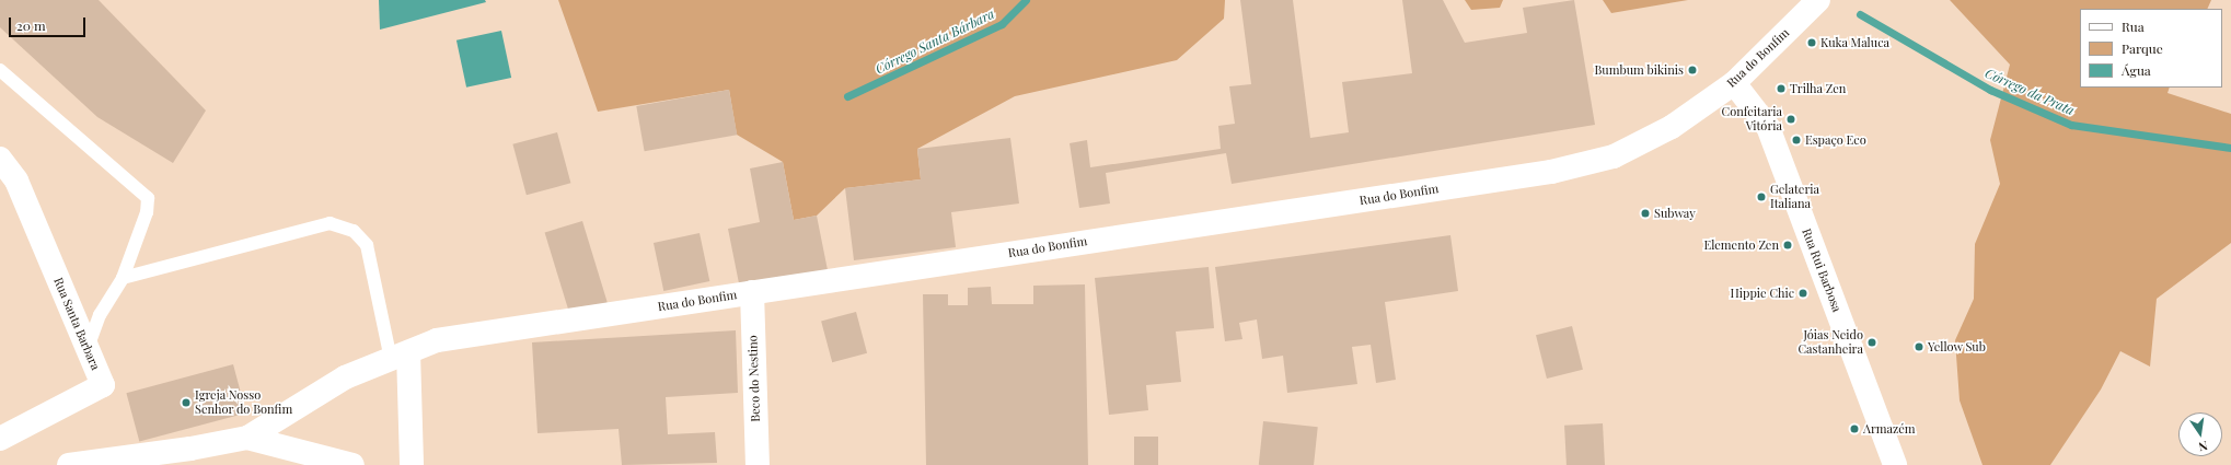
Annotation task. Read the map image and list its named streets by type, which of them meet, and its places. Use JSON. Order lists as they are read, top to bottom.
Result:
{
  "streets": {
    "main road": [
      "Rua do Bonfim",
      "Rua Rui Barbosa",
      "Rua Santa Barbara",
      "Beco do Nestino"
    ]
  },
  "crossings": [
    ["Rua do Bonfim", "Rua Rui Barbosa"],
    ["Rua do Bonfim", "Beco do Nestino"]
  ],
  "water": ["Córrego Santa Bárbara", "Córrego da Prata"],
  "places": [
    "Kuka Maluca",
    "Bumbum bikinis",
    "Trilha Zen",
    "Confeitaria Vitória",
    "Espaço Eco",
    "Gelateria Italiana",
    "Subway",
    "Elemento Zen",
    "Hippie Chic",
    "Jóias Neido Castanheira",
    "Yellow Sub",
    "Igreja Nosso Senhor do Bonfim",
    "Armazém"
  ],
  "legend": ["Rua", "Parque", "Água"],
  "scale_bar": "20 m",
  "north": "bottom"
}
